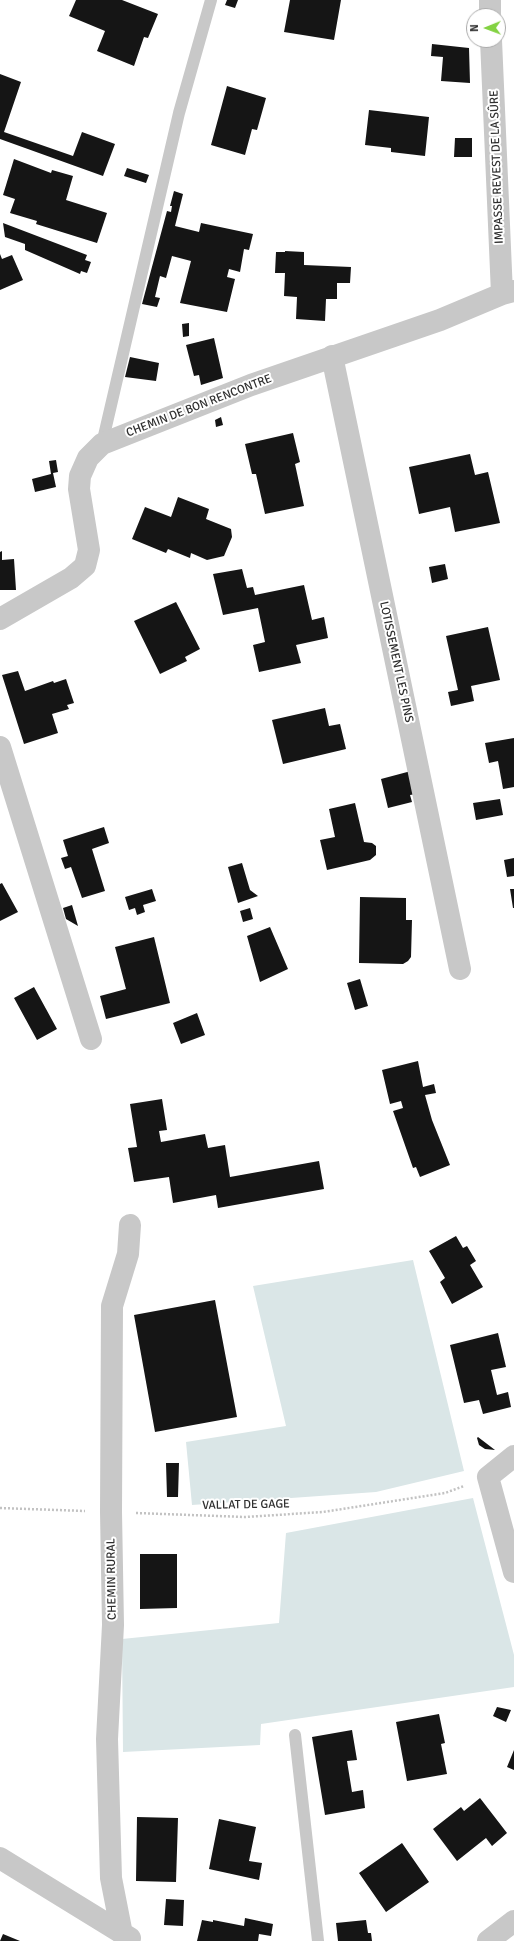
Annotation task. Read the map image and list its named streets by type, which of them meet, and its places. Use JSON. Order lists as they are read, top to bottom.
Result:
{
  "streets": {
    "street": [
      "IMPASSE REVEST DE LA SÛRE",
      "CHEMIN DE BON RENCONTRE",
      "LOTISSEMENT LES PINS",
      "CHEMIN RURAL"
    ],
    "path": ["VALLAT DE GAGE"]
  },
  "crossings": [
    ["IMPASSE REVEST DE LA SÛRE", "CHEMIN DE BON RENCONTRE"],
    ["CHEMIN DE BON RENCONTRE", "LOTISSEMENT LES PINS"],
    ["VALLAT DE GAGE", "CHEMIN RURAL"]
  ],
  "north": "left"
}
